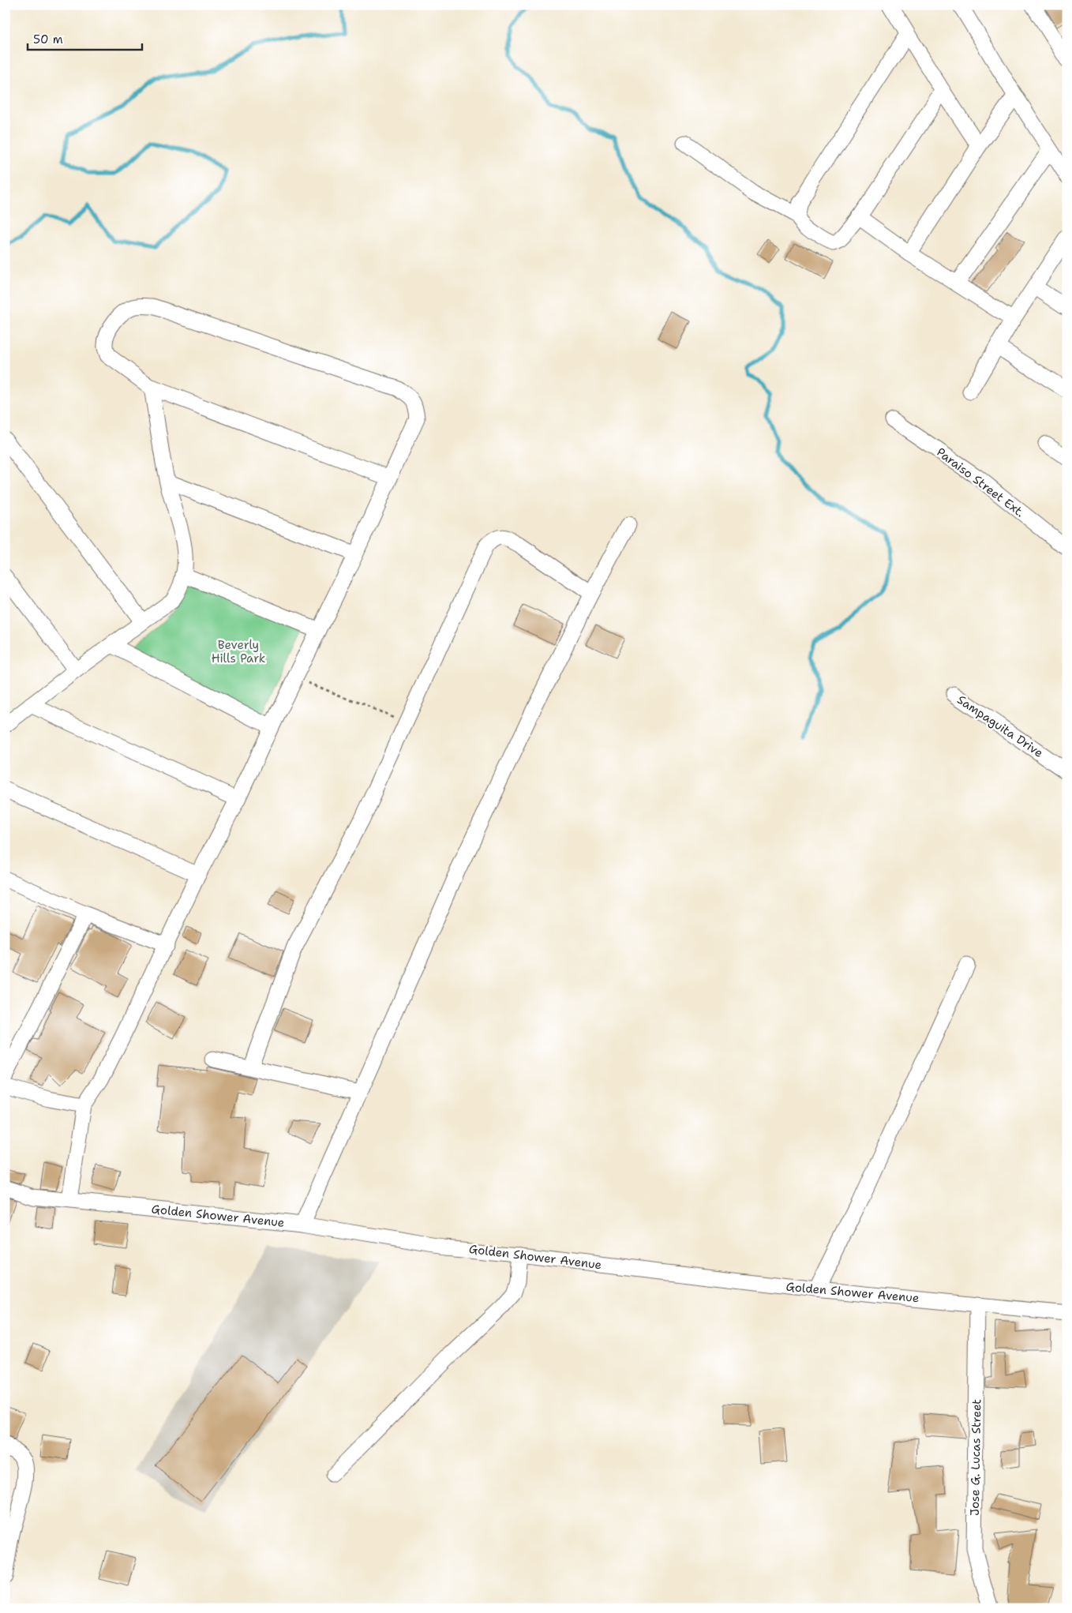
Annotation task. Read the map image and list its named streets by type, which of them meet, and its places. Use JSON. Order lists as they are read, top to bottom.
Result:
{
  "streets": {
    "street": [
      "Paraiso Street Ext.",
      "Sampaguita Drive",
      "Golden Shower Avenue",
      "Jose G. Lucas Street"
    ]
  },
  "crossings": [
    ["Golden Shower Avenue", "Jose G. Lucas Street"]
  ],
  "parks": ["Beverly Hills Park"],
  "scale_bar": "50 m"
}
